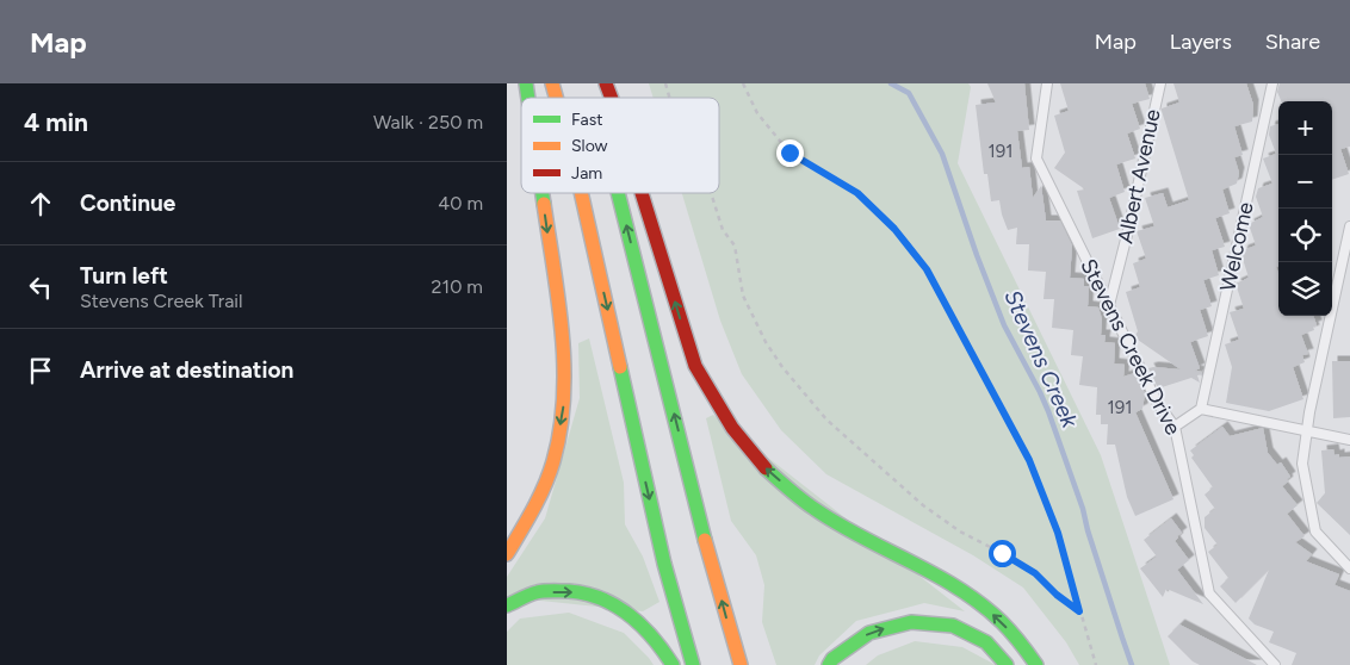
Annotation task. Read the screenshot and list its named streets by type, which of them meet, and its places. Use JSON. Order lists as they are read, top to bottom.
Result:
{
  "streets": {
    "lane": ["Albert Avenue", "Welcome", "Stevens Creek Drive"]
  },
  "crossings": [
    ["Albert Avenue", "Stevens Creek Drive"]
  ],
  "water": ["Stevens Creek"],
  "house_numbers": ["191", "191"],
  "legend": ["Fast", "Slow", "Jam"],
  "page": {
    "header": "Map",
    "nav": ["Map", "Layers", "Share"],
    "heading": ["4 min", "Walk · 250 m"],
    "map_buttons": ["+", "−"],
    "list": [
      ["Continue", "40 m"],
      ["Turn left", "Stevens Creek Trail", "210 m"],
      "Arrive at destination"
    ]
  }
}
